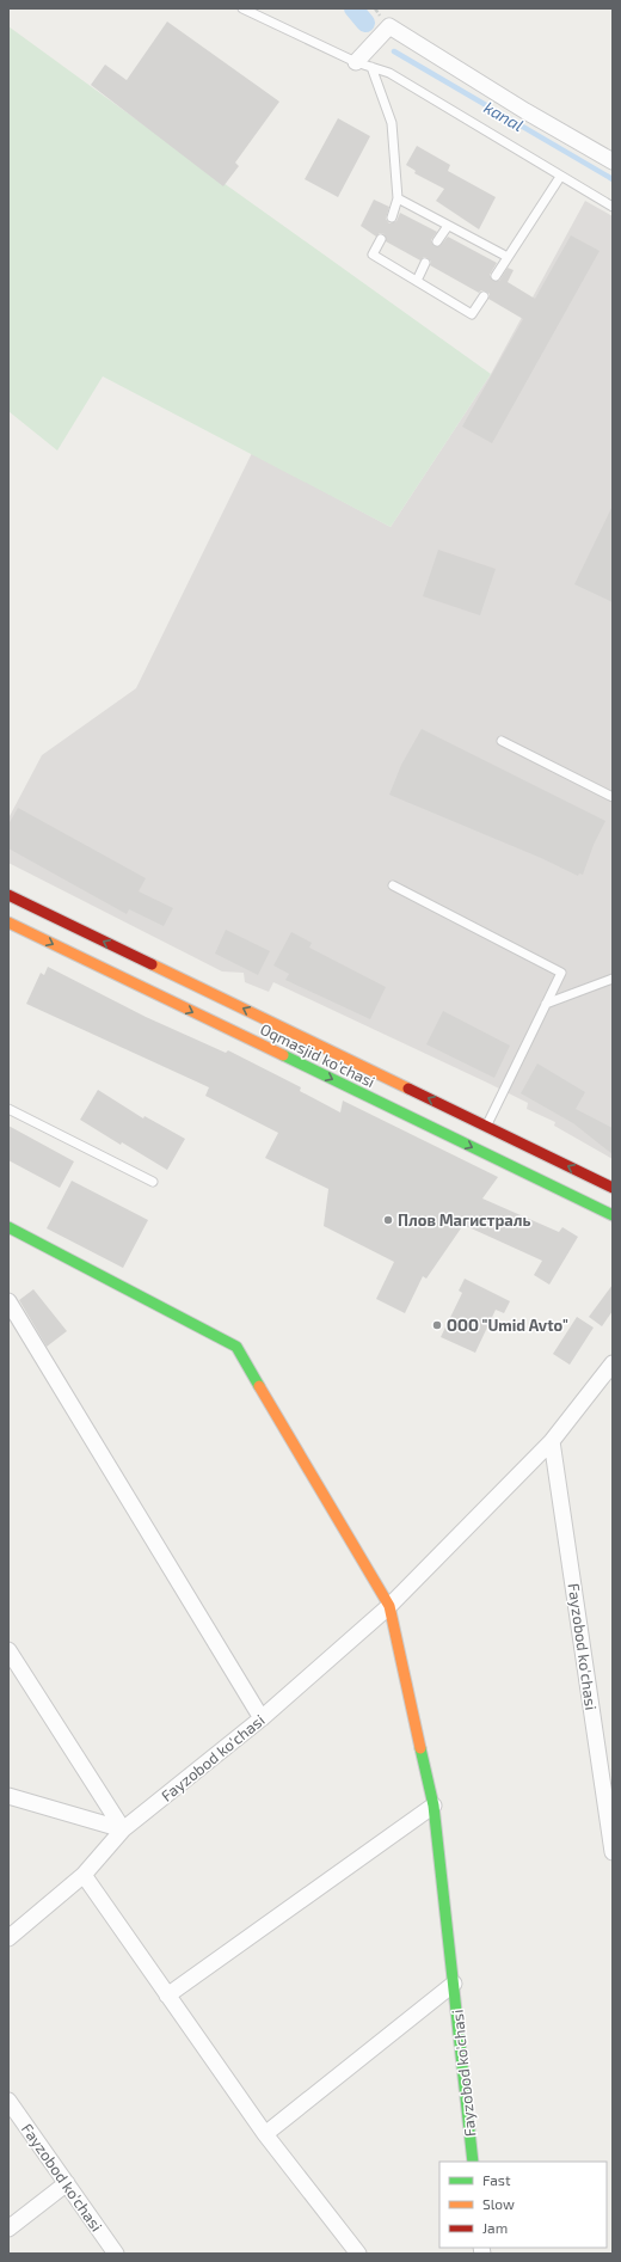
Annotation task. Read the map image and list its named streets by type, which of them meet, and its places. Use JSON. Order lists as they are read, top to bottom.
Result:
{
  "streets": {
    "main road": ["Oqmasjid ko'chasi", "Fayzobod ko'chasi"]
  },
  "water": ["kanal"],
  "places": ["Плов Магистраль", "ООО \"Umid Avto\""],
  "legend": ["Fast", "Slow", "Jam"]
}
